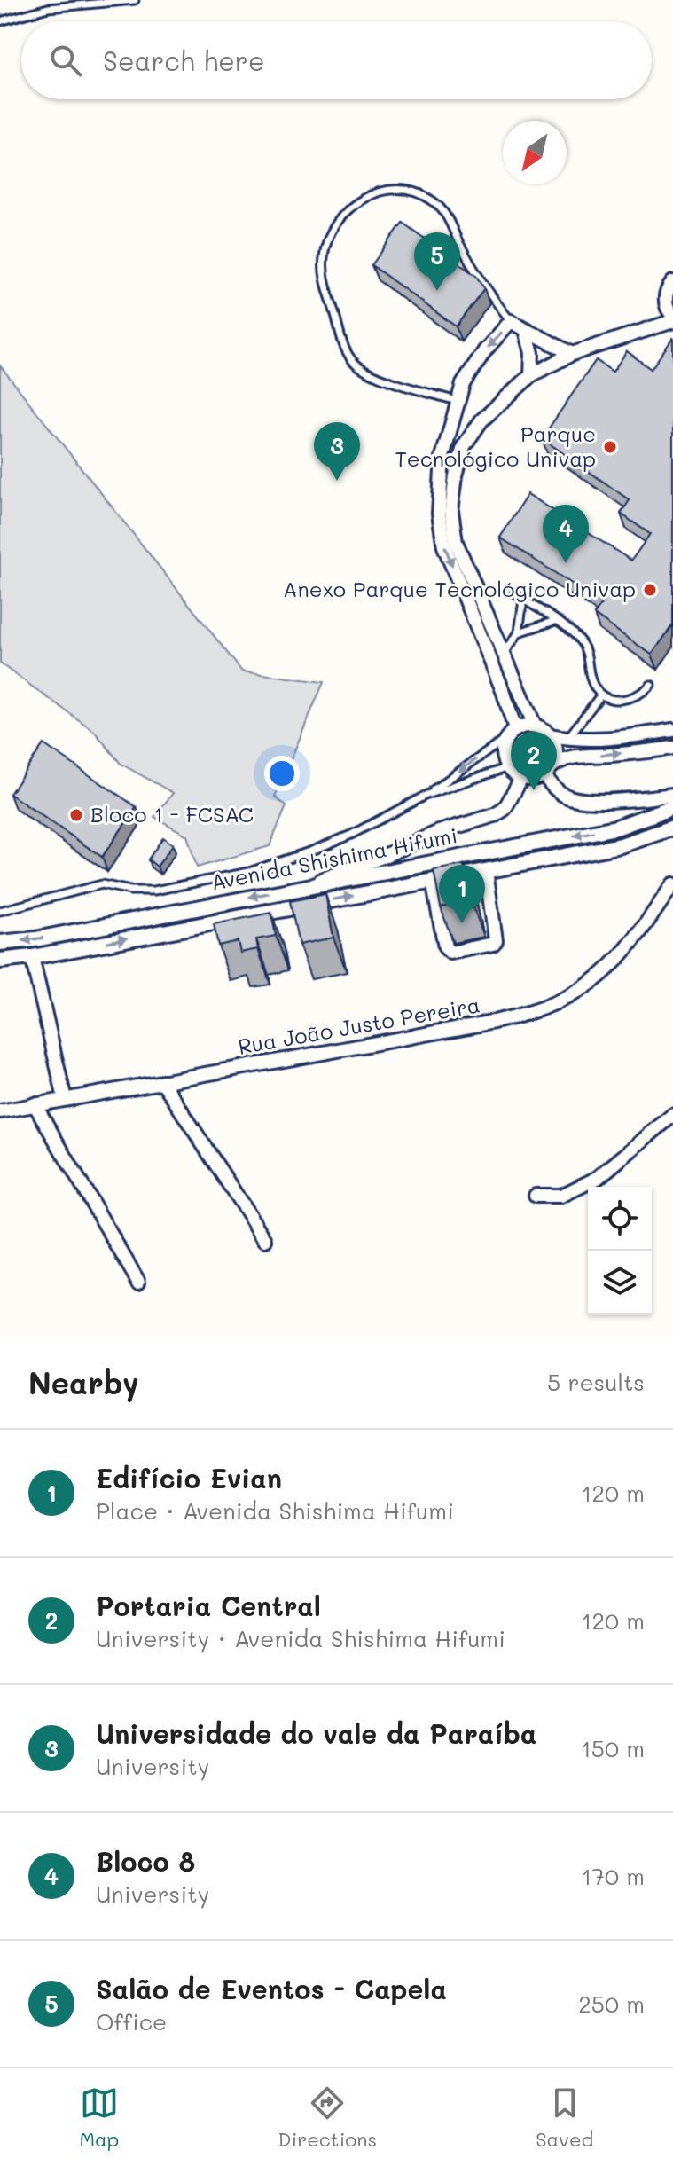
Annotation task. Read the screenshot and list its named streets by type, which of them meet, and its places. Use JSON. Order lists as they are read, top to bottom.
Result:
{
  "streets": {
    "street": ["Avenida Shishima Hifumi", "Rua João Justo Pereira"]
  },
  "places": ["Parque Tecnológico Univap", "Anexo Parque Tecnológico Univap", "Bloco 1 - FCSAC"],
  "north": "bottom left",
  "page": {
    "search": "Search here",
    "pins": [
      "5",
      "3",
      "4",
      "2",
      "1"
    ],
    "heading": ["Nearby", "5 results"],
    "list": [
      {
        "mark": "1",
        "name": "Edifício Evian",
        "note": "Place · Avenida Shishima Hifumi",
        "value": "120 m"
      },
      {
        "mark": "2",
        "name": "Portaria Central",
        "note": "University · Avenida Shishima Hifumi",
        "value": "120 m"
      },
      {
        "mark": "3",
        "name": "Universidade do vale da Paraíba",
        "note": "University",
        "value": "150 m"
      },
      {
        "mark": "4",
        "name": "Bloco 8",
        "note": "University",
        "value": "170 m"
      },
      {
        "mark": "5",
        "name": "Salão de Eventos - Capela",
        "note": "Office",
        "value": "250 m"
      }
    ],
    "nav": ["Map", "Directions", "Saved"]
  }
}
